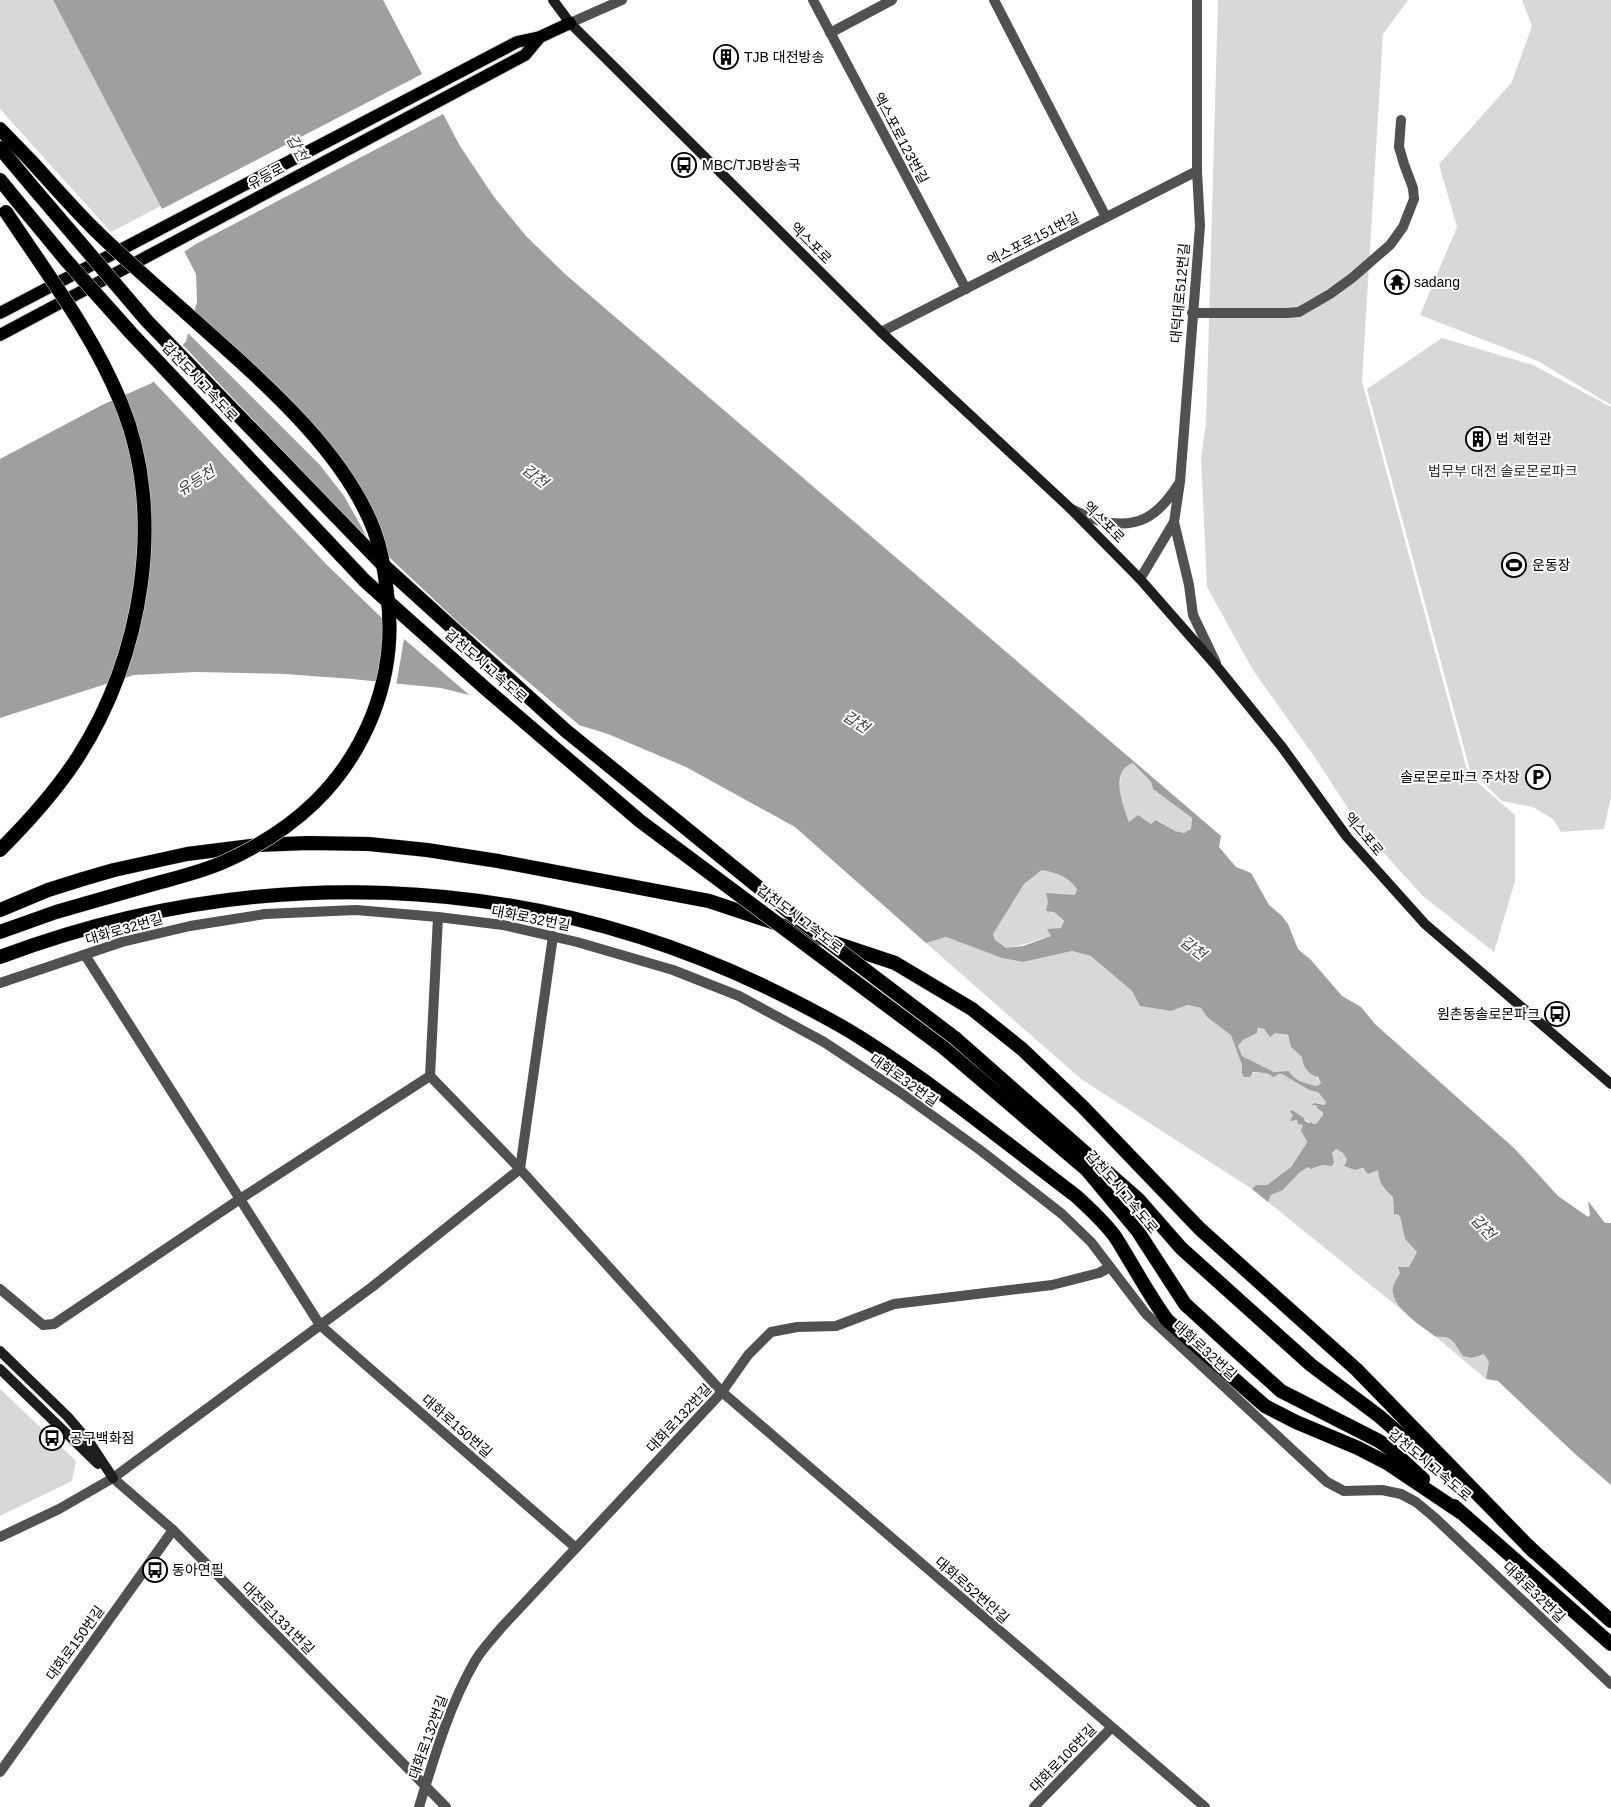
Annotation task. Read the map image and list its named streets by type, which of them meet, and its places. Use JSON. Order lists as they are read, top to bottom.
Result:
{
  "streets": {
    "highway": ["갑천도시고속도로"],
    "main road": ["유등로", "엑스포로"],
    "street": [
      "엑스포로123번길",
      "엑스포로151번길",
      "대덕대로512번길",
      "대화로32번길",
      "대화로132번길",
      "대화로150번길",
      "대화로52번안길",
      "대전로1331번길",
      "대화로106번길"
    ]
  },
  "crossings": [
    ["엑스포로123번길", "엑스포로151번길"],
    ["유등로", "엑스포로"],
    ["엑스포로151번길", "엑스포로"],
    ["엑스포로151번길", "대덕대로512번길"],
    ["엑스포로", "대덕대로512번길"],
    ["대화로32번길", "대화로132번길"],
    ["대화로32번길", "대화로150번길"],
    ["대화로132번길", "대화로150번길"],
    ["대화로132번길", "대화로52번안길"],
    ["대화로132번길", "대전로1331번길"],
    ["대화로150번길", "대전로1331번길"],
    ["대화로52번안길", "대화로106번길"]
  ],
  "water": ["갑천", "유등천"],
  "parks": ["법무부 대전 솔로몬로파크"],
  "places": {
    "building": ["TJB 대전방송", "법 체험관"],
    "bus stop": [
      "MBC/TJB방송국",
      "원촌동솔로몬파크",
      "공구백화점",
      "동아연필"
    ],
    "temple": ["sadang"],
    "sports": ["운동장"],
    "parking": ["솔로몬로파크 주차장"]
  }
}
